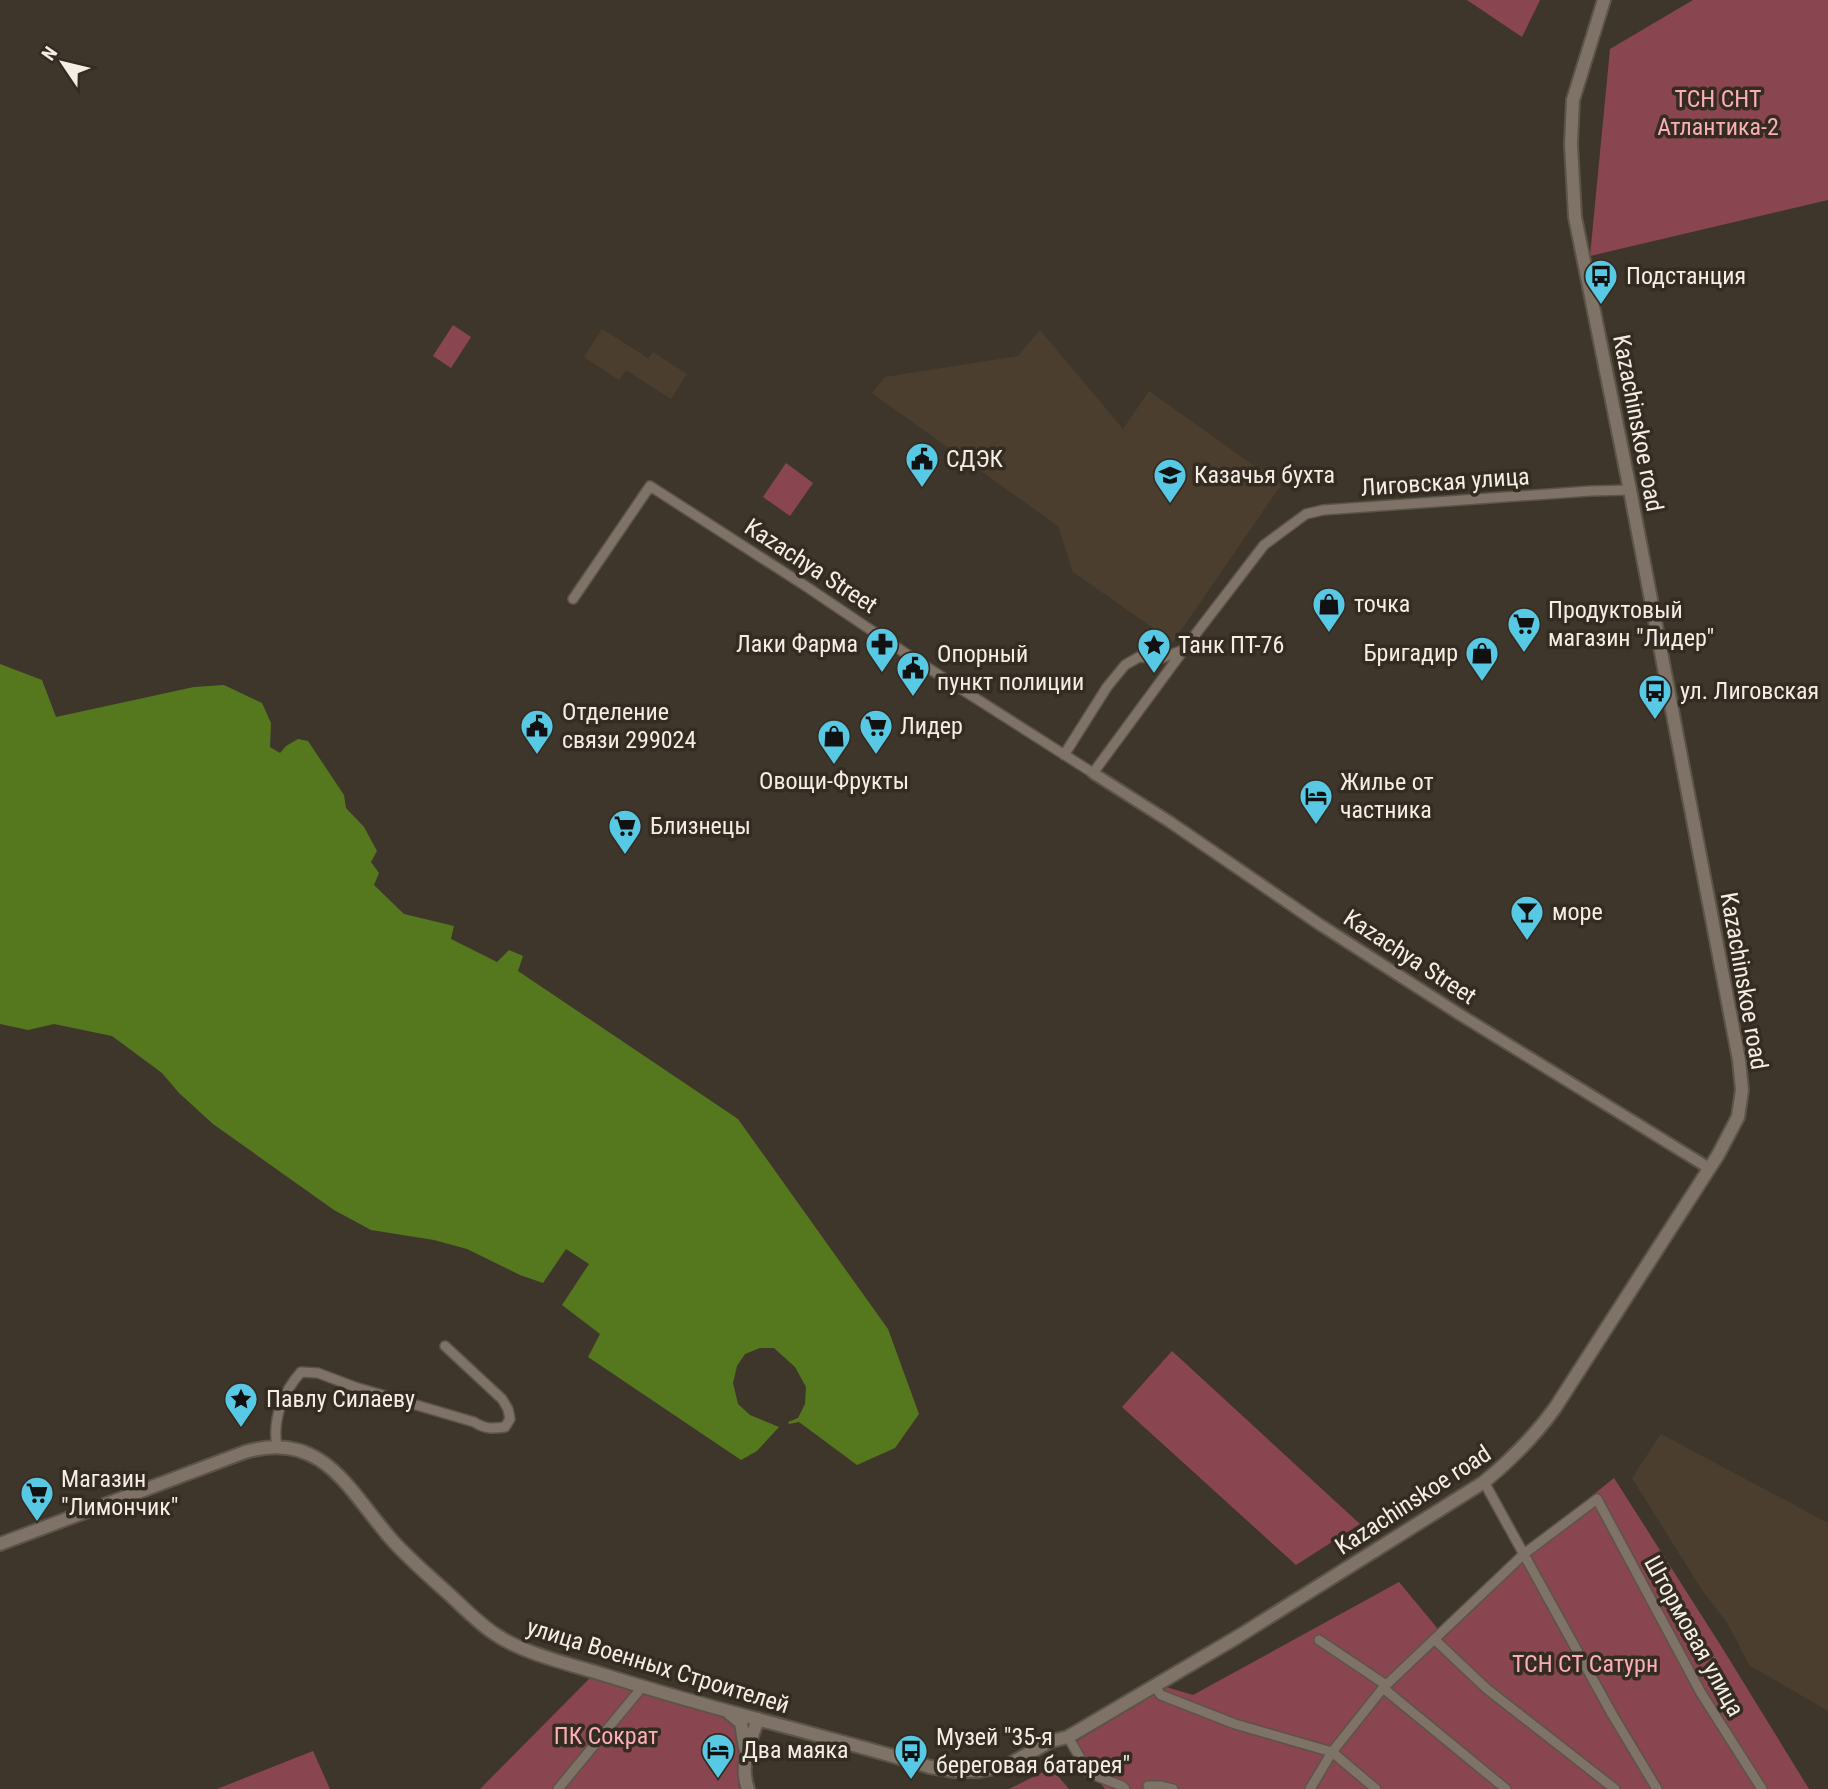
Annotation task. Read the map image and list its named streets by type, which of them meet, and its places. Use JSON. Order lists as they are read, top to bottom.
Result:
{
  "streets": {
    "main road": ["Kazachinskoe road", "улица Военных Строителей"],
    "street": ["Лиговская улица", "Kazachya Street", "Штормовая улица"]
  },
  "crossings": [
    ["Kazachinskoe road", "Лиговская улица"],
    ["Kazachinskoe road", "Kazachya Street"],
    ["Kazachinskoe road", "улица Военных Строителей"],
    ["Лиговская улица", "Kazachya Street"]
  ],
  "parks": ["ТСН СНТ Атлантика-2", "ТСН СТ Сатурн", "ПК Сократ"],
  "places": {
    "bus stop": ["Подстанция", "ул. Лиговская", "Музей \"35-я береговая батарея\""],
    "public building": ["СДЭК", "Опорный пункт полиции", "Отделение связи 299024"],
    "school or university": ["Казачья бухта"],
    "shop": ["точка", "Бригадир", "Овощи-Фрукты"],
    "supermarket": [
      "Продуктовый магазин \"Лидер\"",
      "Лидер",
      "Близнецы",
      "Магазин \"Лимончик\""
    ],
    "pharmacy": ["Лаки Фарма"],
    "place": ["Танк ПТ-76", "Павлу Силаеву"],
    "hotel": ["Жилье от частника", "Два маяка"],
    "bar": ["море"]
  },
  "north": "top left"
}
